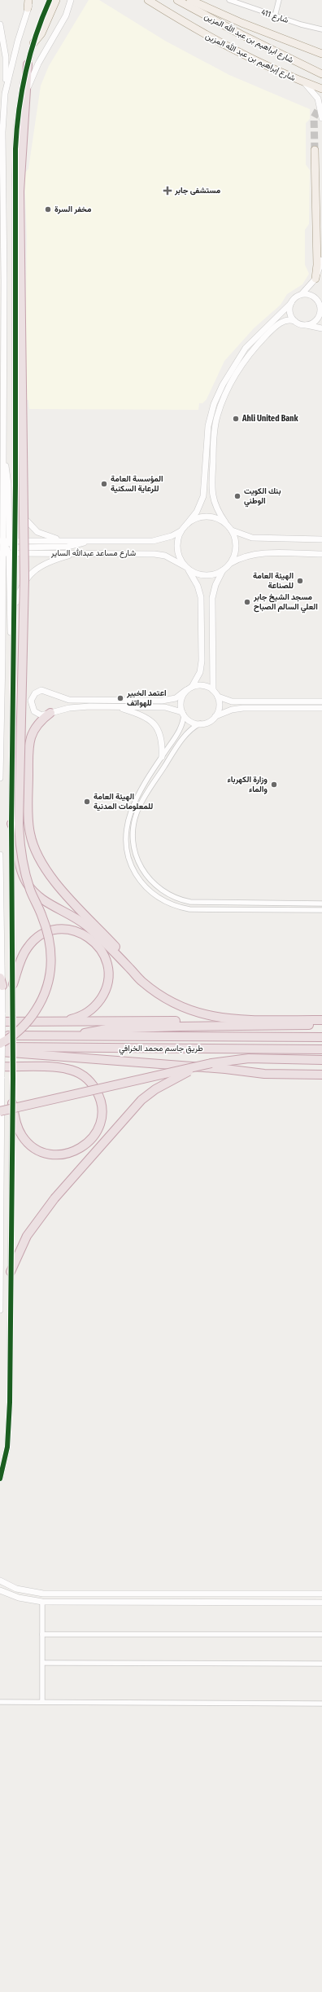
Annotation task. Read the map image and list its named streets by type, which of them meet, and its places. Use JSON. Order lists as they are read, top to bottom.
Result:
{
  "streets": {
    "highway": ["طريق جاسم محمد الخرافي"],
    "main road": ["شارع ابراهيم بن عبد الله المزين", "شارع إبراهيم بن عبد الله المزين"],
    "street": ["شارع 411", "شارع مساعد عبدالله الساير"]
  },
  "places": {
    "health": ["مستشفى جابر"],
    "other": [
      "مخفر السرة",
      "Ahli United Bank",
      "المؤسسة العامة للرعاية السكنية",
      "بنك الكويت الوطني",
      "الهيئة العامة للصناعة",
      "مسجد الشيخ جابر العلي السالم الصباح",
      "اعتمد الخبير للهواتف",
      "وزارة الكهرباء والماء",
      "الهيئة العامة للمعلومات المدنية"
    ]
  }
}
